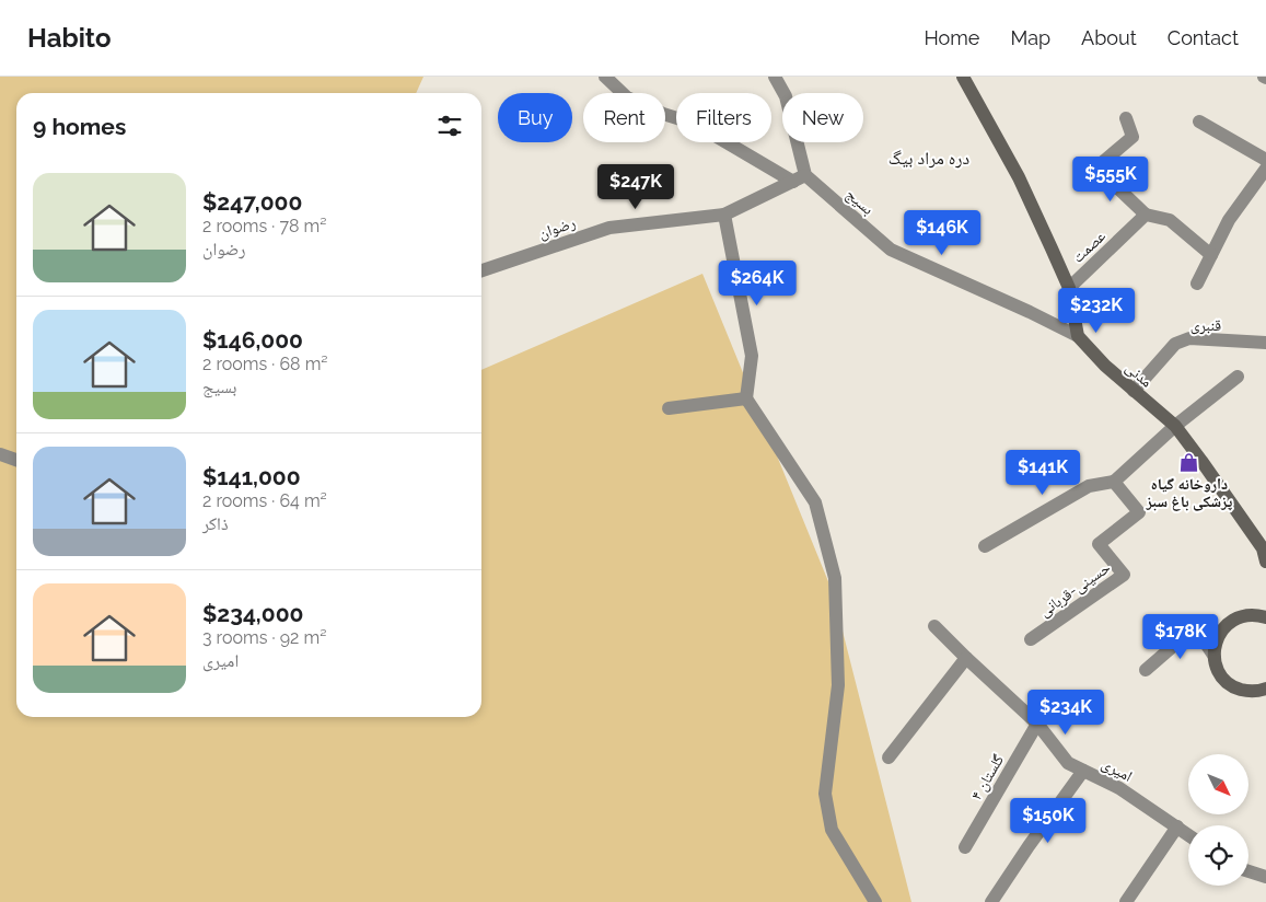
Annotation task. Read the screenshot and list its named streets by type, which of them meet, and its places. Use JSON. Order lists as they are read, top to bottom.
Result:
{
  "streets": {
    "street": [
      "بسیج",
      "رضوان",
      "عصمت",
      "قنبری",
      "مدنی",
      "حسینی-قربانی",
      "امیری",
      "گلستان ۴"
    ]
  },
  "crossings": [
    ["بسیج", "رضوان"],
    ["بسیج", "مدنی"],
    ["قنبری", "مدنی"],
    ["امیری", "گلستان ۴"]
  ],
  "districts": ["دره مراد بیگ"],
  "places": {
    "shop": ["داروخانه گیاه پزشکی باغ سبز"]
  },
  "north": "bottom right",
  "page": {
    "header": "Habito",
    "nav": [
      "Home",
      "Map",
      "About",
      "Contact"
    ],
    "chip": [
      "Buy",
      "Rent",
      "Filters",
      "New"
    ],
    "heading": "9 homes",
    "price": [
      "$555K",
      "$247K",
      "$146K",
      "$264K",
      "$232K",
      "$141K",
      "$178K",
      "$234K",
      "$150K"
    ],
    "list": [
      {
        "name": "$247,000",
        "note": "2 rooms · 78 m² · رضوان"
      },
      {
        "name": "$146,000",
        "note": "2 rooms · 68 m² · بسیج"
      },
      {
        "name": "$141,000",
        "note": "2 rooms · 64 m² · ذاکر"
      },
      {
        "name": "$234,000",
        "note": "3 rooms · 92 m² · امیری"
      }
    ]
  }
}
